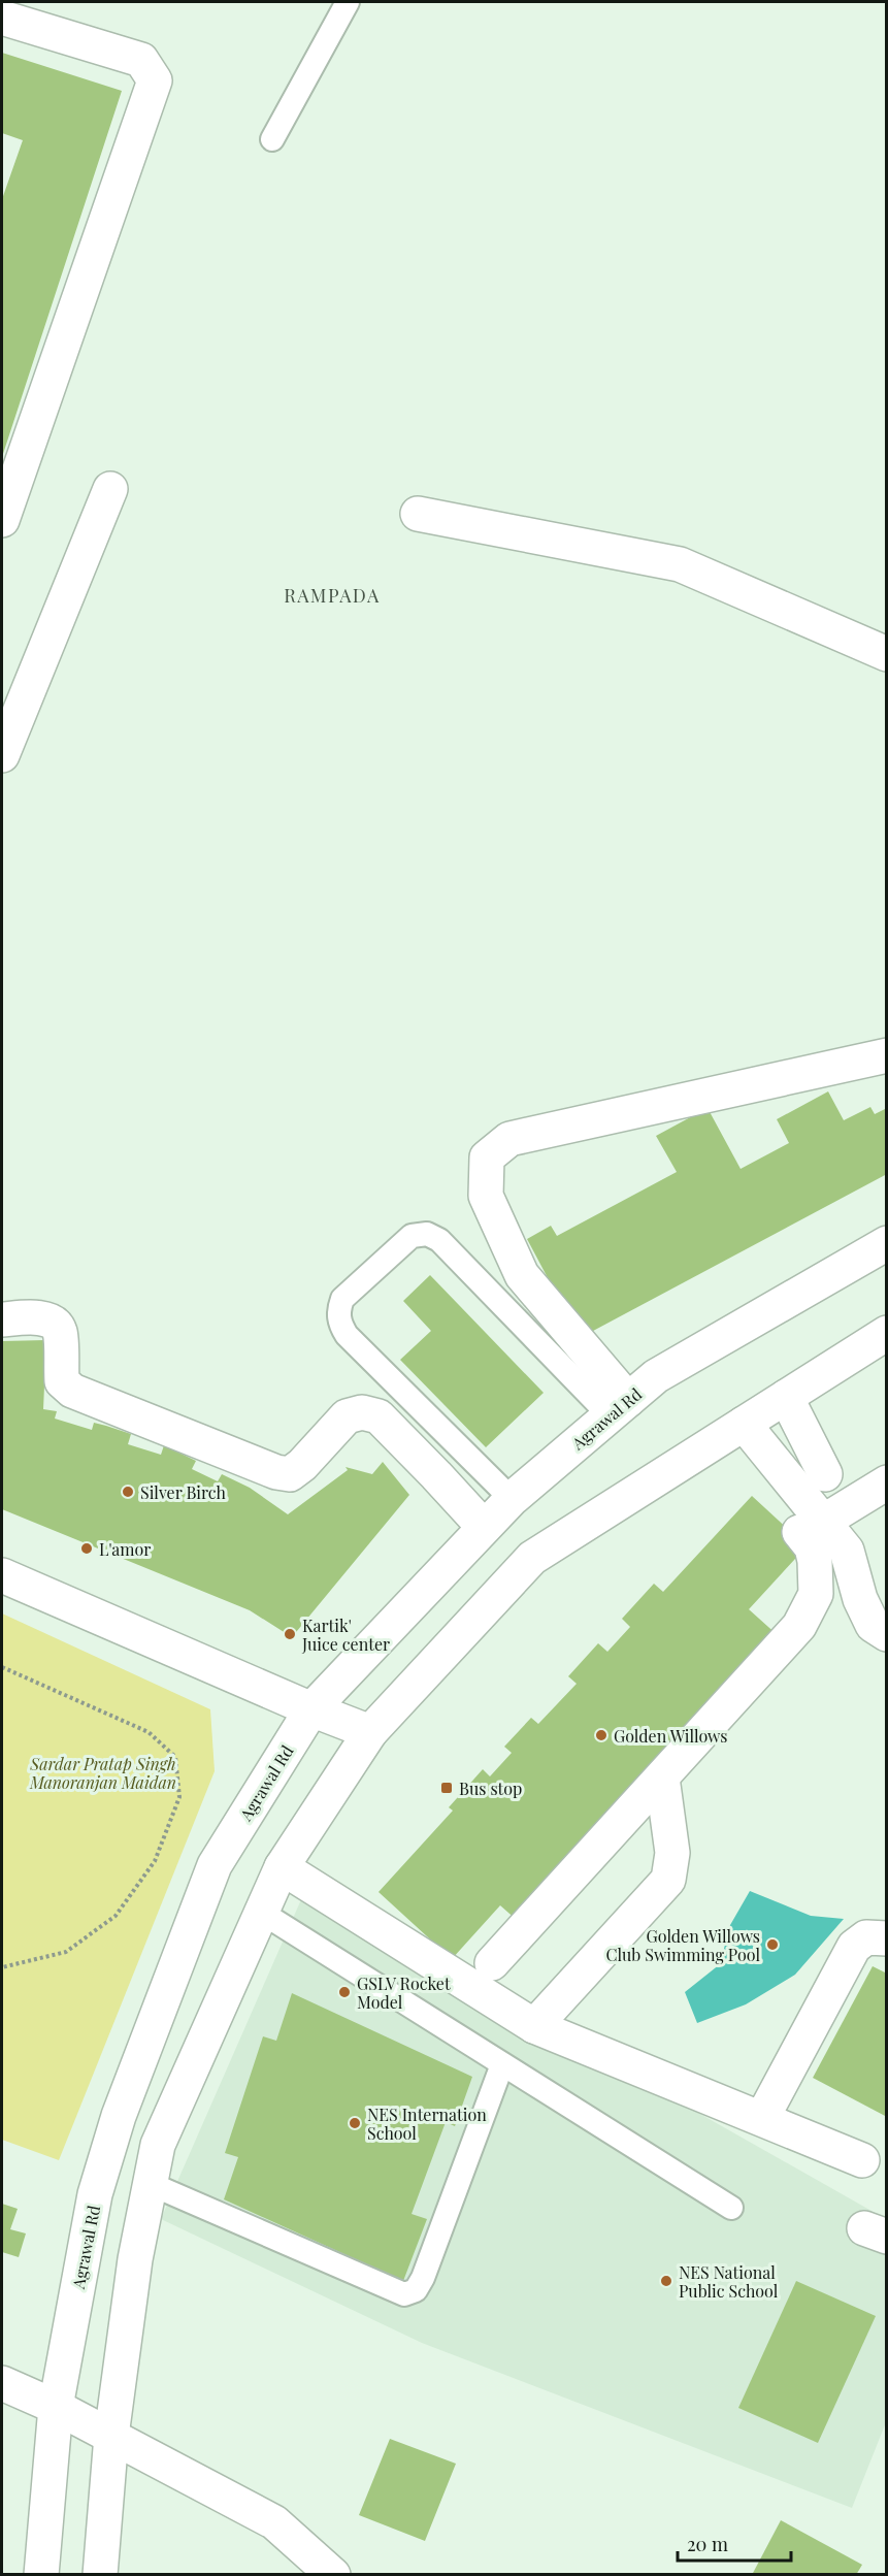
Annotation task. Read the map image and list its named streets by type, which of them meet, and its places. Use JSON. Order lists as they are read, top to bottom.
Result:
{
  "streets": {
    "street": ["Agrawal Rd"]
  },
  "districts": ["RAMPADA"],
  "parks": ["Sardar Pratap Singh Manoranjan Maidan"],
  "places": {
    "other": [
      "Silver Birch",
      "L'amor",
      "Kartik' Juice center",
      "Golden Willows",
      "Golden Willows Club Swimming Pool",
      "GSLV Rocket Model",
      "NES Internation School",
      "NES National Public School"
    ],
    "transit": ["Bus stop"]
  },
  "scale_bar": "20 m"
}
